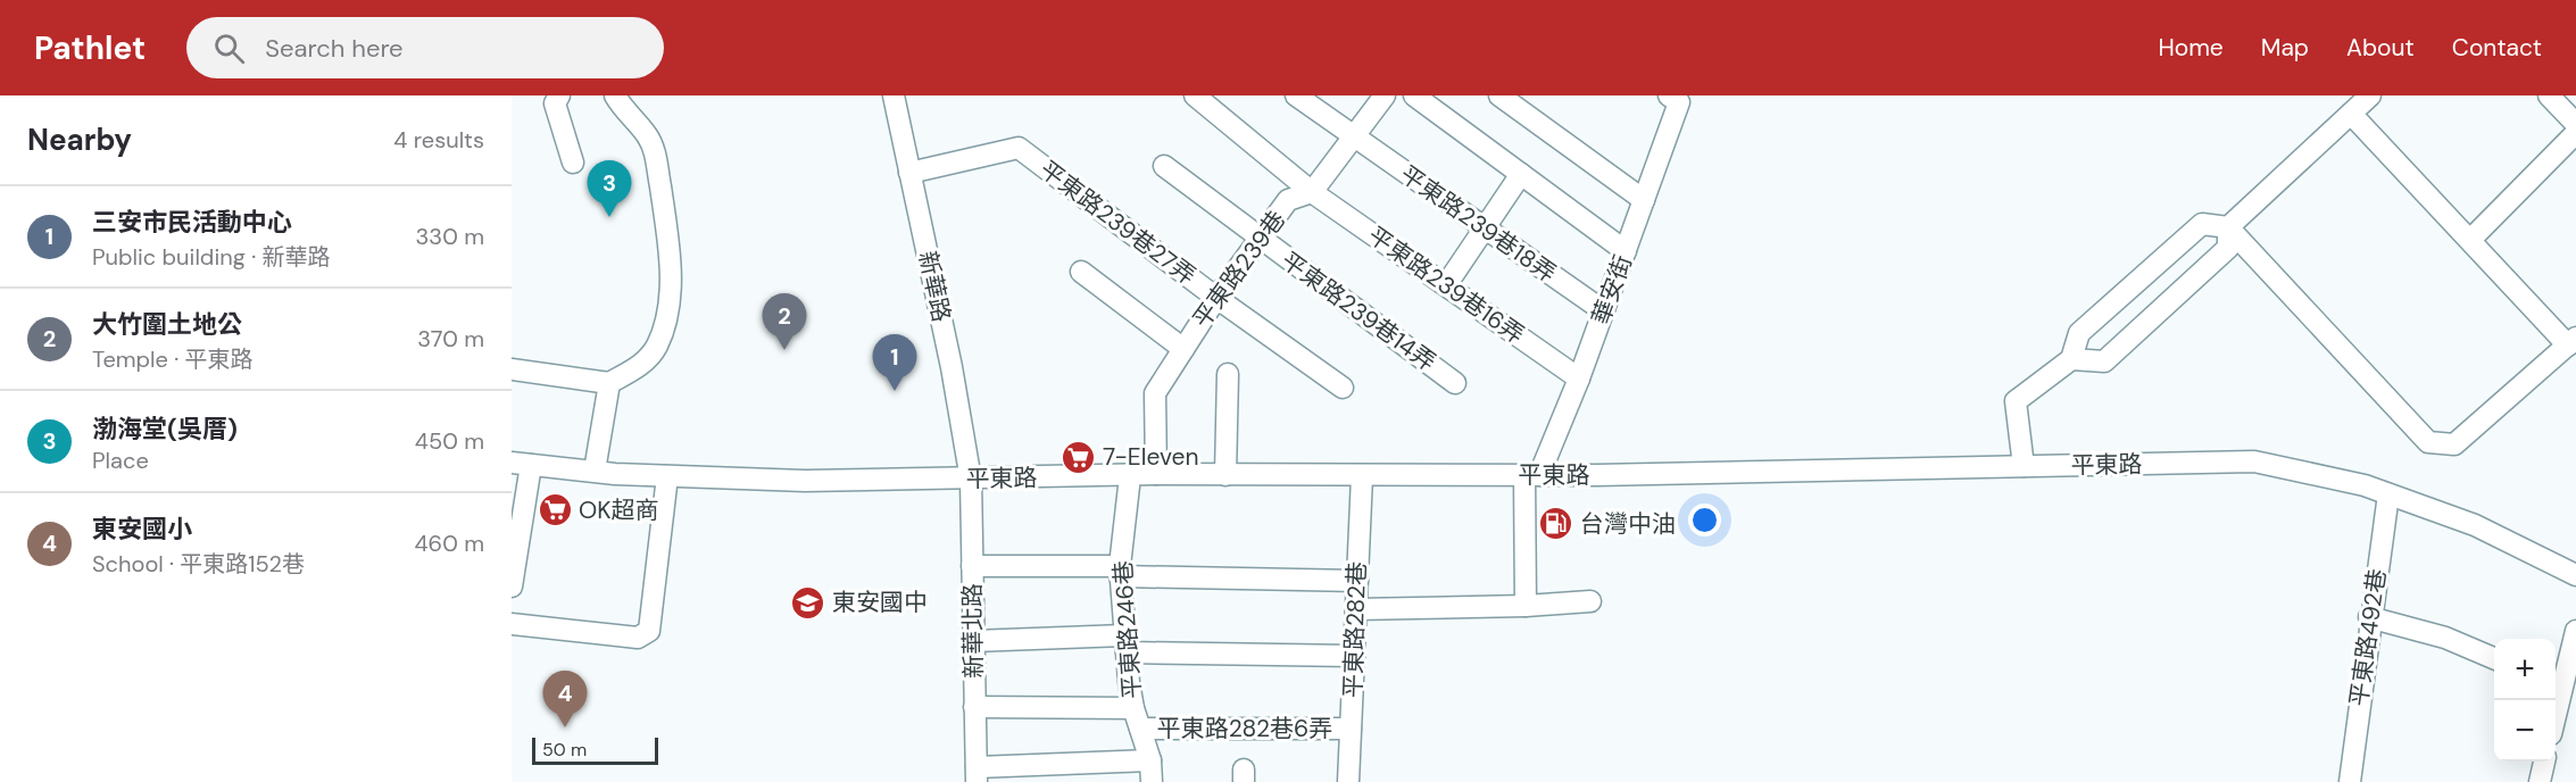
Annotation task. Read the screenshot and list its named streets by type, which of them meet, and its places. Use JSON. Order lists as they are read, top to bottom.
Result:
{
  "streets": {
    "street": [
      "平東路239巷27弄",
      "平東路239巷18弄",
      "平東路239巷",
      "平東路239巷16弄",
      "新華路",
      "華安街",
      "平東路239巷14弄",
      "平東路",
      "平東路246巷",
      "平東路282巷",
      "新華北路",
      "平東路492巷",
      "平東路282巷6弄"
    ]
  },
  "crossings": [
    ["平東路239巷27弄", "平東路239巷"],
    ["平東路239巷27弄", "新華路"],
    ["平東路239巷18弄", "平東路239巷"],
    ["平東路239巷18弄", "華安街"],
    ["平東路239巷", "平東路239巷16弄"],
    ["平東路239巷", "平東路239巷14弄"],
    ["平東路239巷", "平東路"],
    ["平東路239巷16弄", "華安街"],
    ["新華路", "平東路"],
    ["新華路", "新華北路"],
    ["華安街", "平東路"],
    ["平東路", "平東路246巷"],
    ["平東路", "平東路282巷"],
    ["平東路", "新華北路"],
    ["平東路", "平東路492巷"],
    ["平東路246巷", "平東路282巷6弄"],
    ["平東路282巷", "平東路282巷6弄"]
  ],
  "places": {
    "supermarket": ["7-Eleven", "OK超商"],
    "fuel station": ["台灣中油"],
    "school or university": ["東安國中"]
  },
  "scale_bar": "50 m",
  "page": {
    "header": "Pathlet",
    "search": "Search here",
    "nav": [
      "Home",
      "Map",
      "About",
      "Contact"
    ],
    "heading": ["Nearby", "4 results"],
    "pins": [
      "3",
      "2",
      "1",
      "4"
    ],
    "list": [
      {
        "mark": "1",
        "name": "三安市民活動中心",
        "note": "Public building · 新華路",
        "value": "330 m"
      },
      {
        "mark": "2",
        "name": "大竹圍土地公",
        "note": "Temple · 平東路",
        "value": "370 m"
      },
      {
        "mark": "3",
        "name": "渤海堂(吳厝)",
        "note": "Place",
        "value": "450 m"
      },
      {
        "mark": "4",
        "name": "東安國小",
        "note": "School · 平東路152巷",
        "value": "460 m"
      }
    ],
    "map_buttons": ["+", "−"],
    "scale": "50 m"
  }
}
